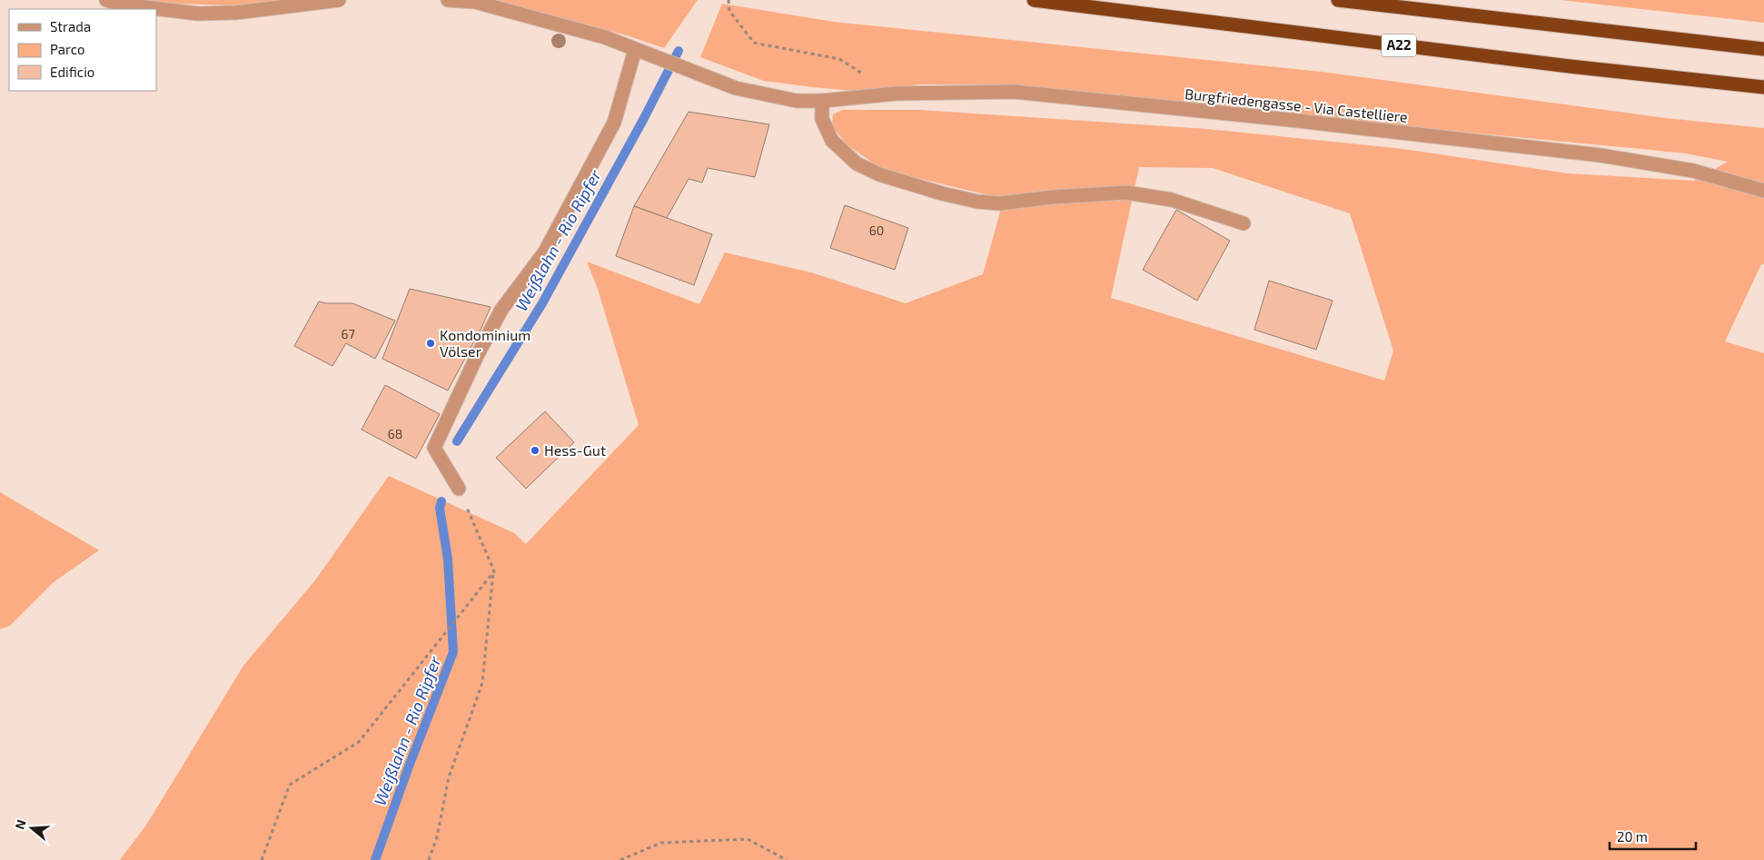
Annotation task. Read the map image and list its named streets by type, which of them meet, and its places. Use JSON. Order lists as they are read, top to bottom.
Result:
{
  "streets": {
    "highway": ["A22"],
    "street": ["Burgfriedengasse - Via Castelliere"]
  },
  "water": ["Weißlahn - Rio Ripfer"],
  "places": ["Kondominium Völser", "Hess-Gut"],
  "house_numbers": ["60", "67", "68"],
  "legend": ["Strada", "Parco", "Edificio"],
  "scale_bar": "20 m",
  "north": "left"
}
